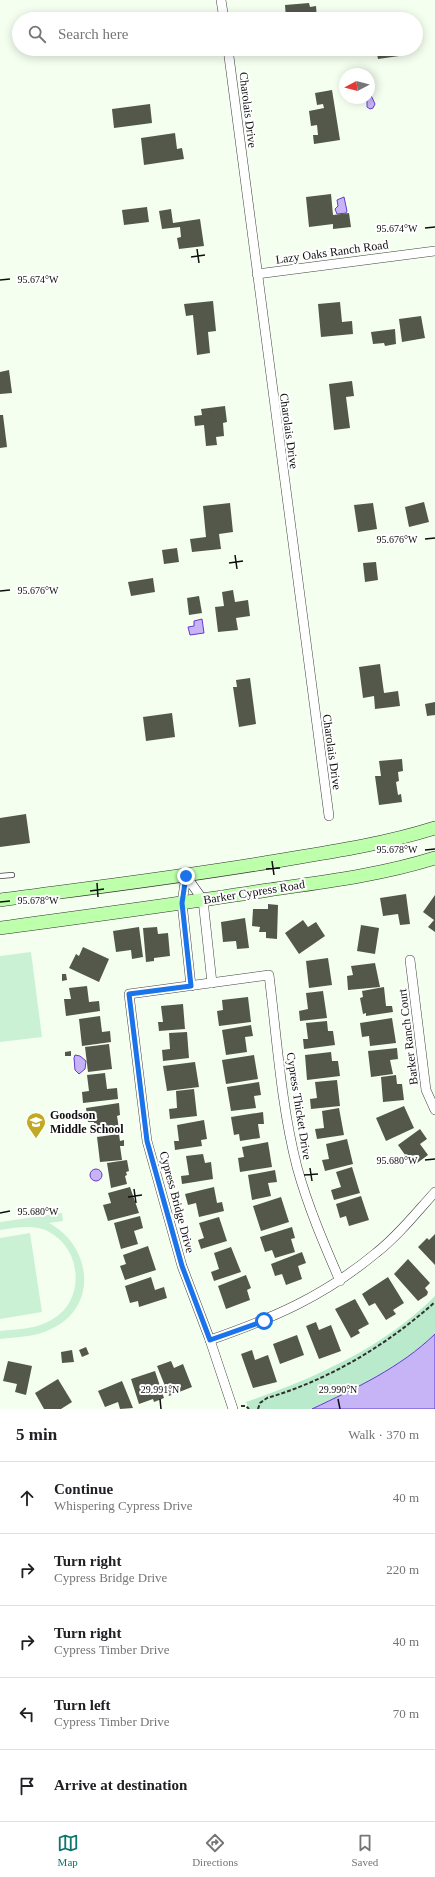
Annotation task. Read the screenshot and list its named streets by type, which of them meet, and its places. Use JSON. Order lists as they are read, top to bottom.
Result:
{
  "streets": {
    "main road": ["Barker Cypress Road"],
    "street": [
      "Charolais Drive",
      "Lazy Oaks Ranch Road",
      "Barker Ranch Court",
      "Cypress Thicket Drive",
      "Cypress Bridge Drive"
    ]
  },
  "crossings": [
    ["Charolais Drive", "Lazy Oaks Ranch Road"]
  ],
  "places": {
    "school or university": ["Goodson Middle School"]
  },
  "north": "left",
  "page": {
    "search": "Search here",
    "heading": ["5 min", "Walk · 370 m"],
    "list": [
      ["Continue", "Whispering Cypress Drive", "40 m"],
      ["Turn right", "Cypress Bridge Drive", "220 m"],
      ["Turn right", "Cypress Timber Drive", "40 m"],
      ["Turn left", "Cypress Timber Drive", "70 m"],
      "Arrive at destination"
    ],
    "nav": ["Map", "Directions", "Saved"]
  },
  "coordinates": [
    "95.674°W",
    "95.676°W",
    "95.678°W",
    "95.680°W",
    "29.991°N",
    "29.990°N"
  ]
}
